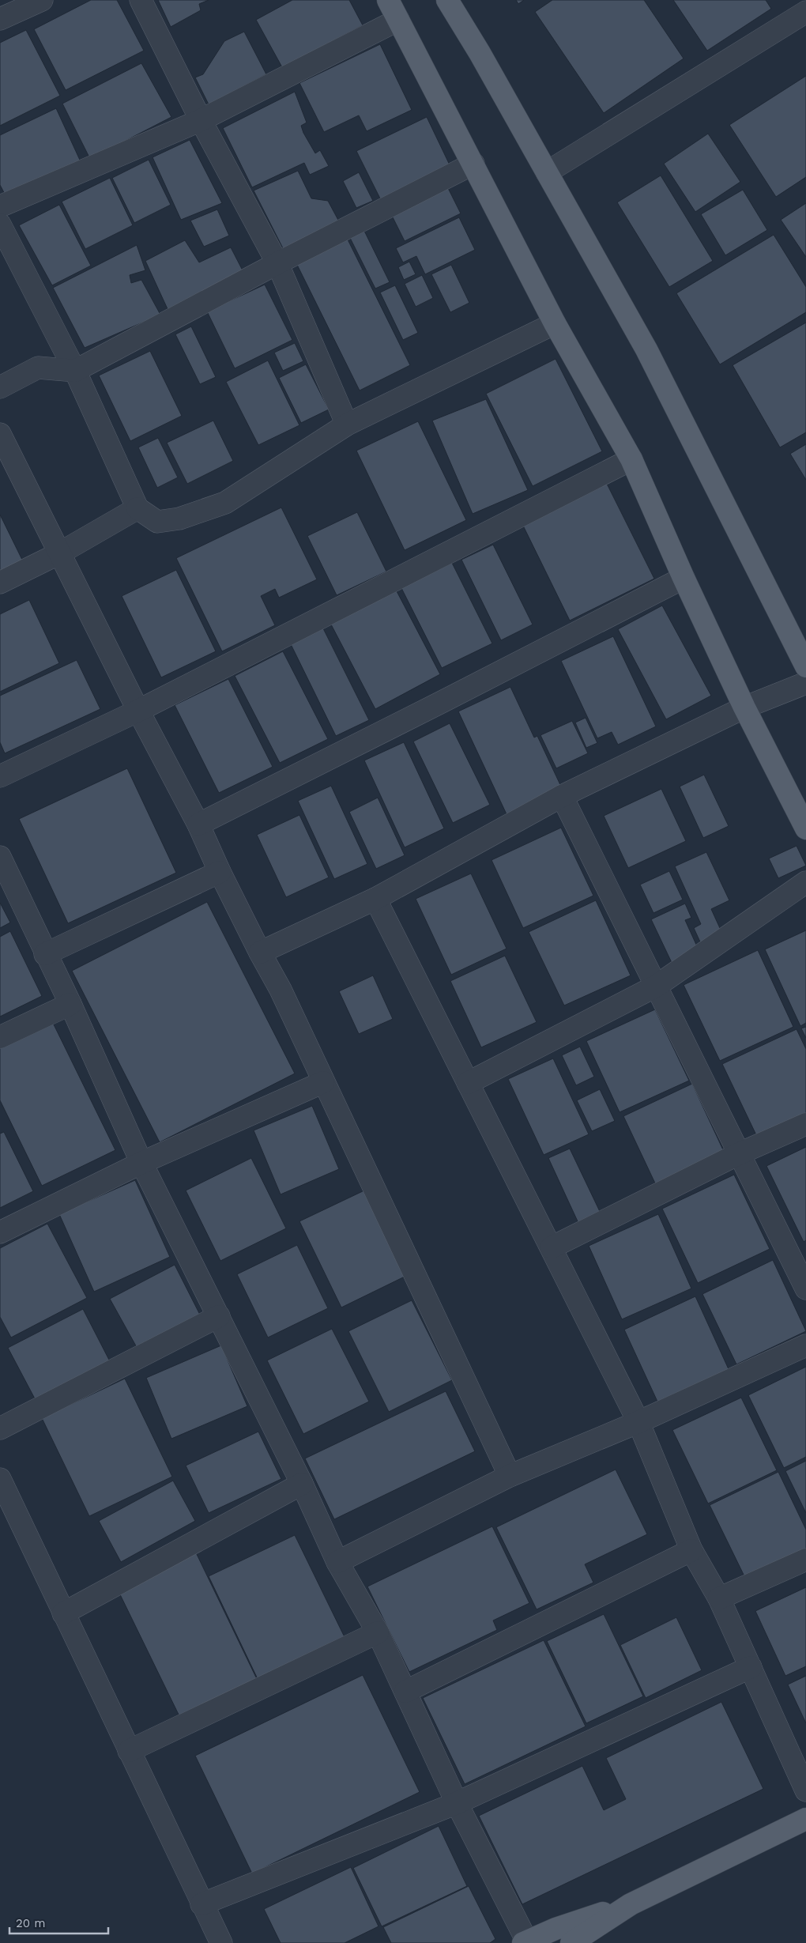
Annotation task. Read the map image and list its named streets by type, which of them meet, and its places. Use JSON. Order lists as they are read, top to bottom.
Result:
{
  "scale_bar": "20 m"
}
